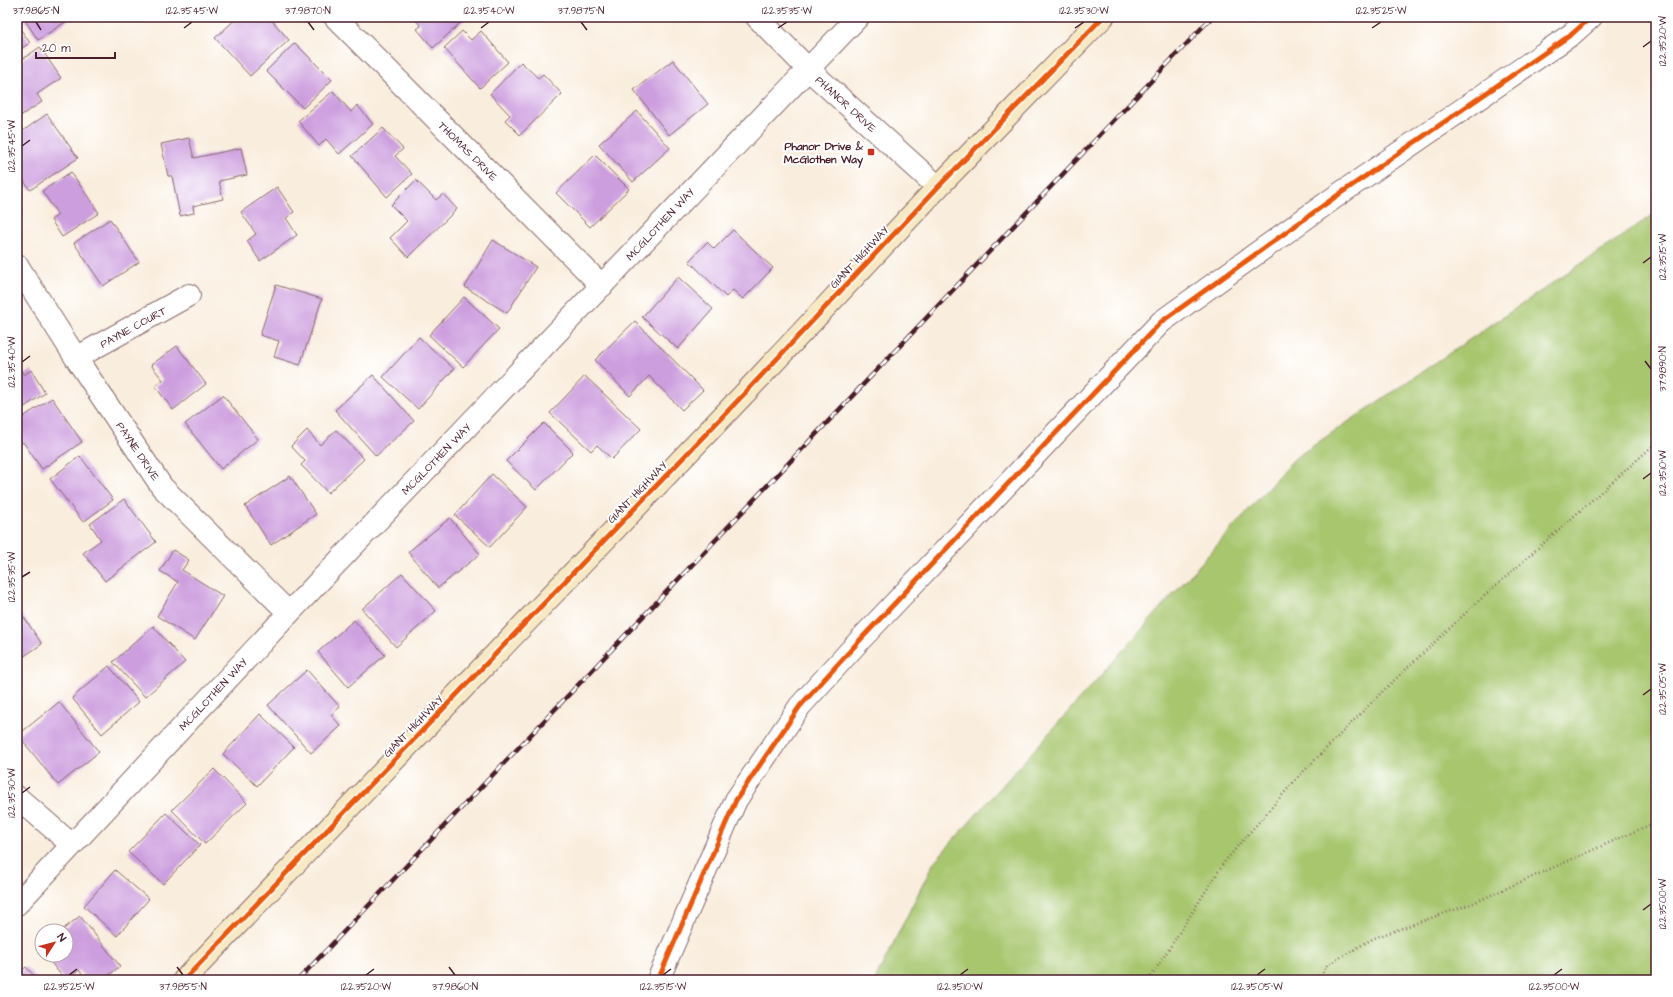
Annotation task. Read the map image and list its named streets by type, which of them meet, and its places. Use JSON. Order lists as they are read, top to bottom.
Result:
{
  "streets": {
    "street": [
      "PHANOR DRIVE",
      "THOMAS DRIVE",
      "MCGLOTHEN WAY",
      "GIANT HIGHWAY",
      "PAYNE COURT",
      "PAYNE DRIVE"
    ]
  },
  "crossings": [
    ["PHANOR DRIVE", "MCGLOTHEN WAY"],
    ["PHANOR DRIVE", "GIANT HIGHWAY"],
    ["THOMAS DRIVE", "MCGLOTHEN WAY"],
    ["MCGLOTHEN WAY", "PAYNE DRIVE"],
    ["PAYNE COURT", "PAYNE DRIVE"]
  ],
  "places": {
    "transit": ["Phanor Drive & McGlothen Way"]
  },
  "scale_bar": "20 m",
  "north": "top right",
  "coordinates": [
    "37.9865°N",
    "122.3545°W",
    "37.9870°N",
    "122.3540°W",
    "37.9875°N",
    "122.3535°W",
    "122.3530°W",
    "122.3525°W",
    "122.3520°W",
    "122.3515°W",
    "37.9890°N",
    "122.3510°W",
    "122.3505°W",
    "122.3500°W",
    "37.9855°N",
    "37.9860°N"
  ]
}
